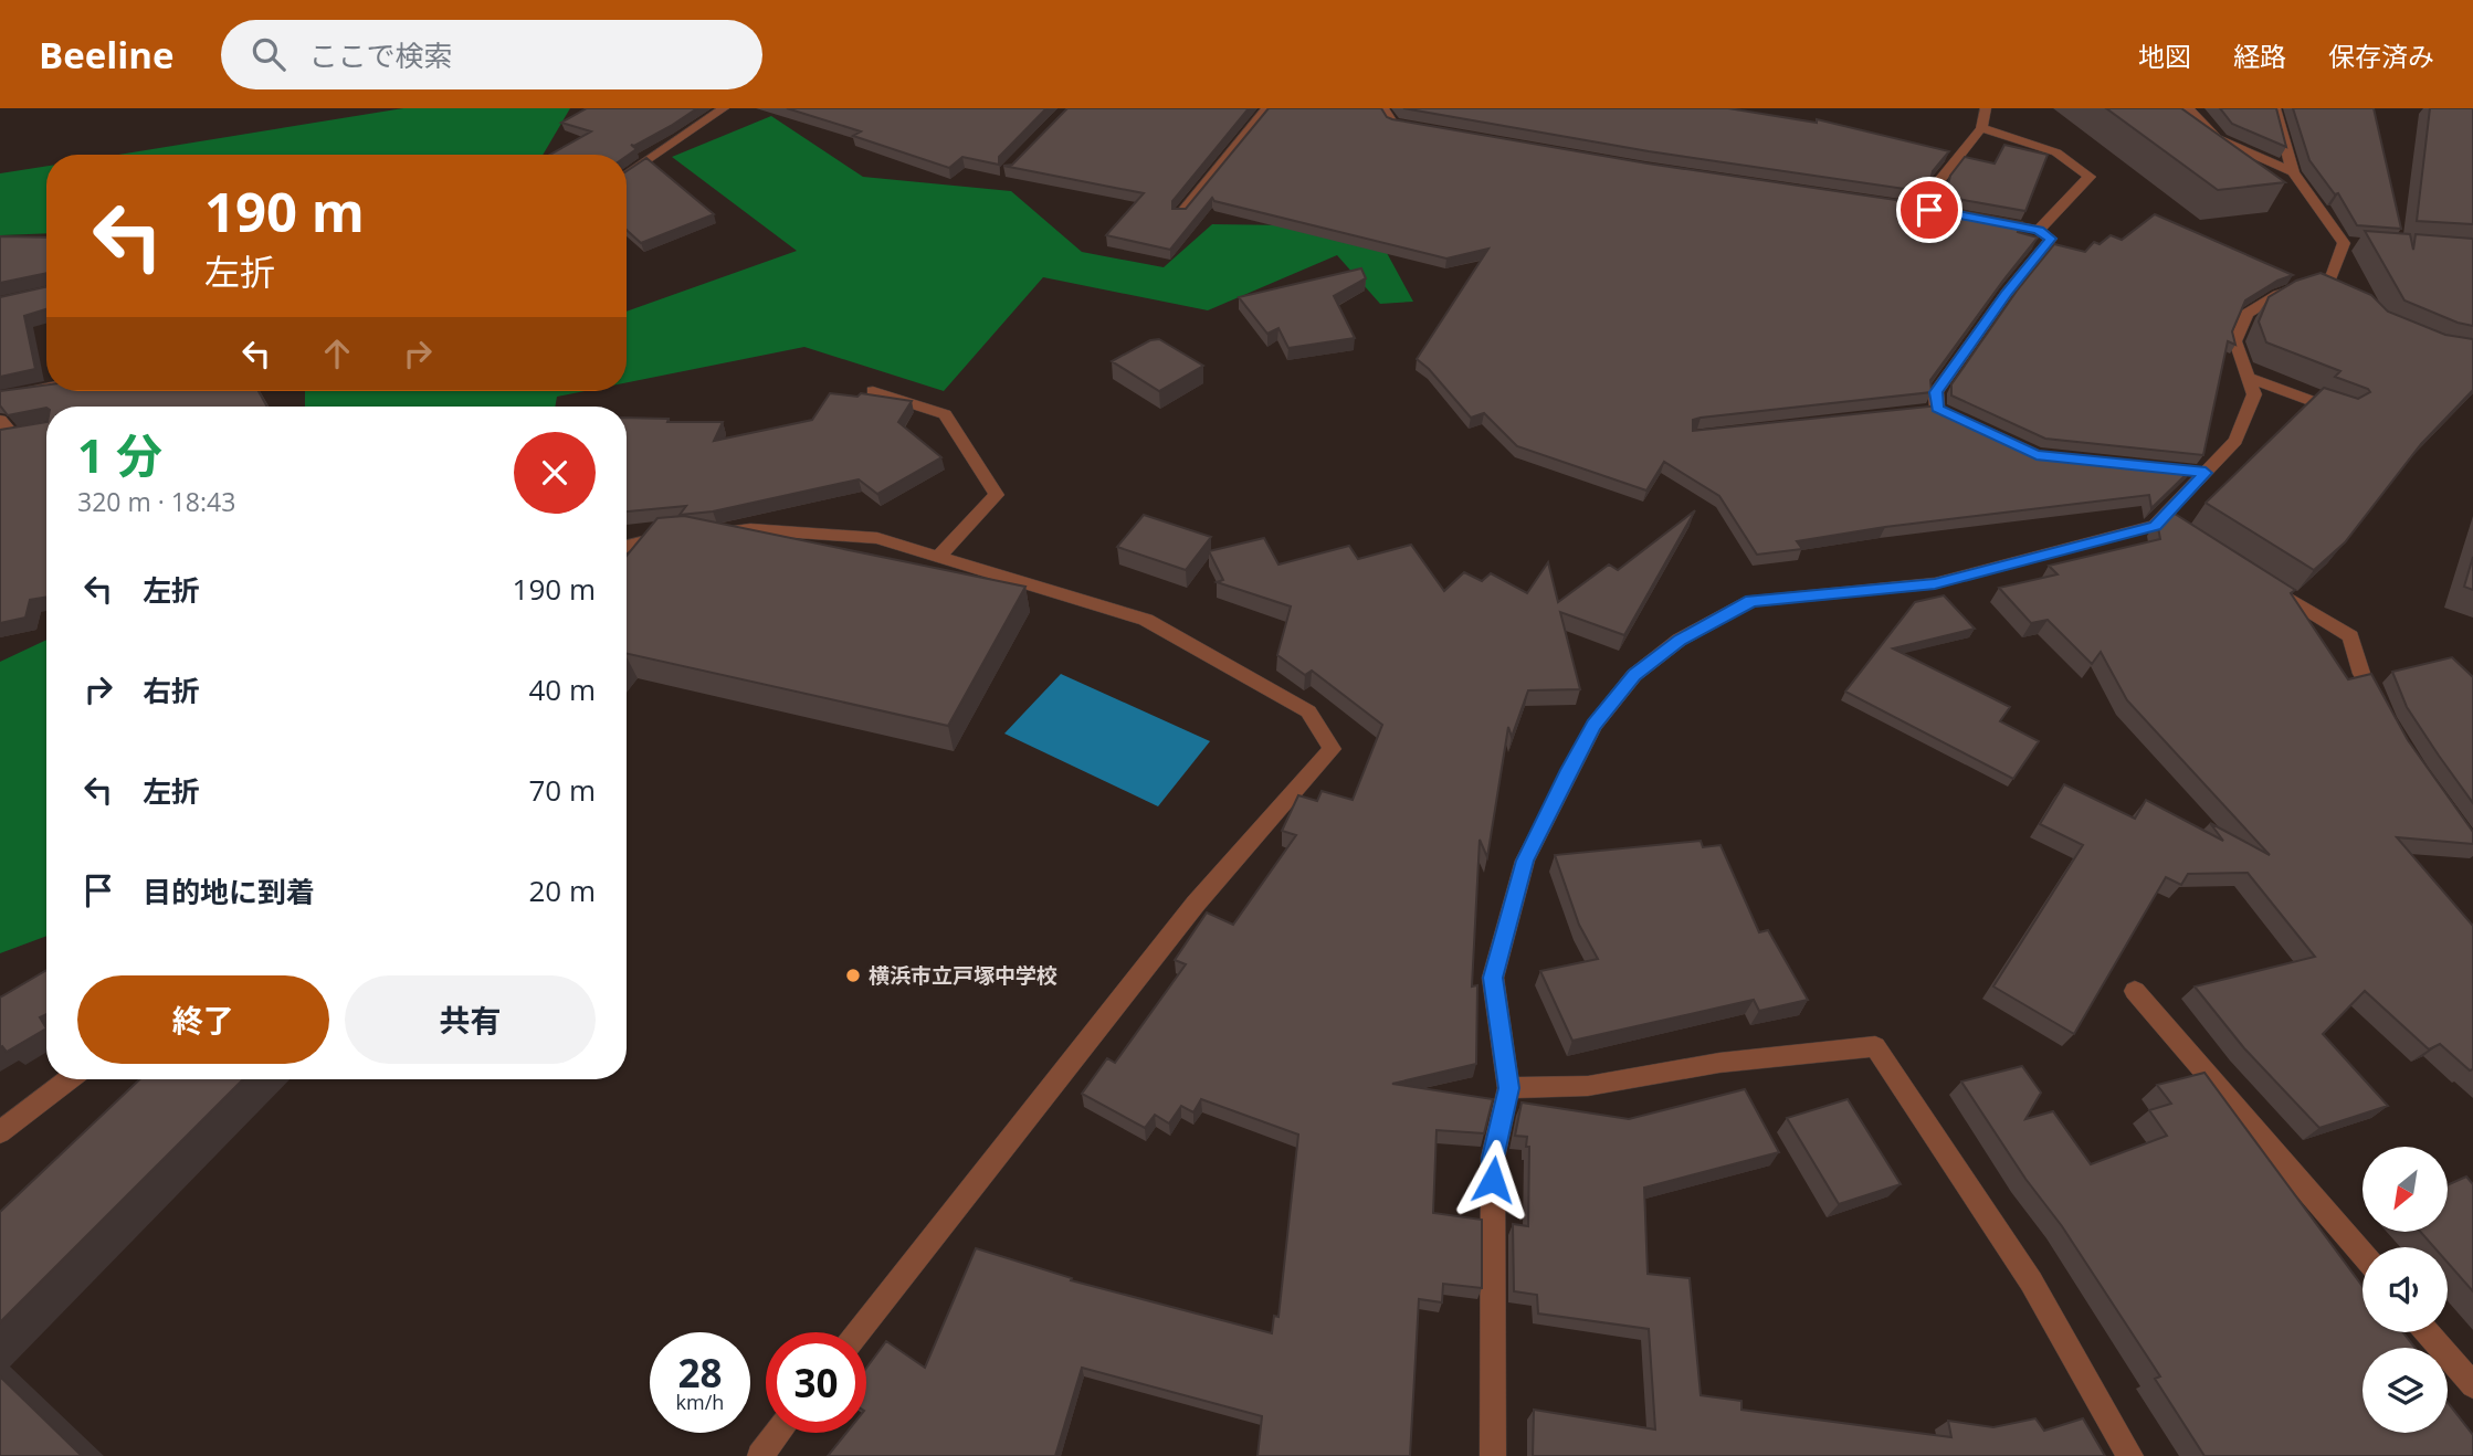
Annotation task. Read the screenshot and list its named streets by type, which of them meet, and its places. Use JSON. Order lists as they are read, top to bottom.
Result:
{
  "places": ["横浜市立戸塚中学校"],
  "north": "bottom left",
  "page": {
    "header": "Beeline",
    "search": "ここで検索",
    "nav": ["地図", "経路", "保存済み"],
    "turn": ["190 m", "左折"],
    "heading": ["1 分", "320 m · 18:43"],
    "list": [
      {
        "name": "左折",
        "value": "190 m"
      },
      {
        "name": "右折",
        "value": "40 m"
      },
      {
        "name": "左折",
        "value": "70 m"
      },
      {
        "name": "目的地に到着",
        "value": "20 m"
      }
    ],
    "buttons": ["終了", "共有"],
    "speed": "28 km/h",
    "limit": "30"
  }
}
